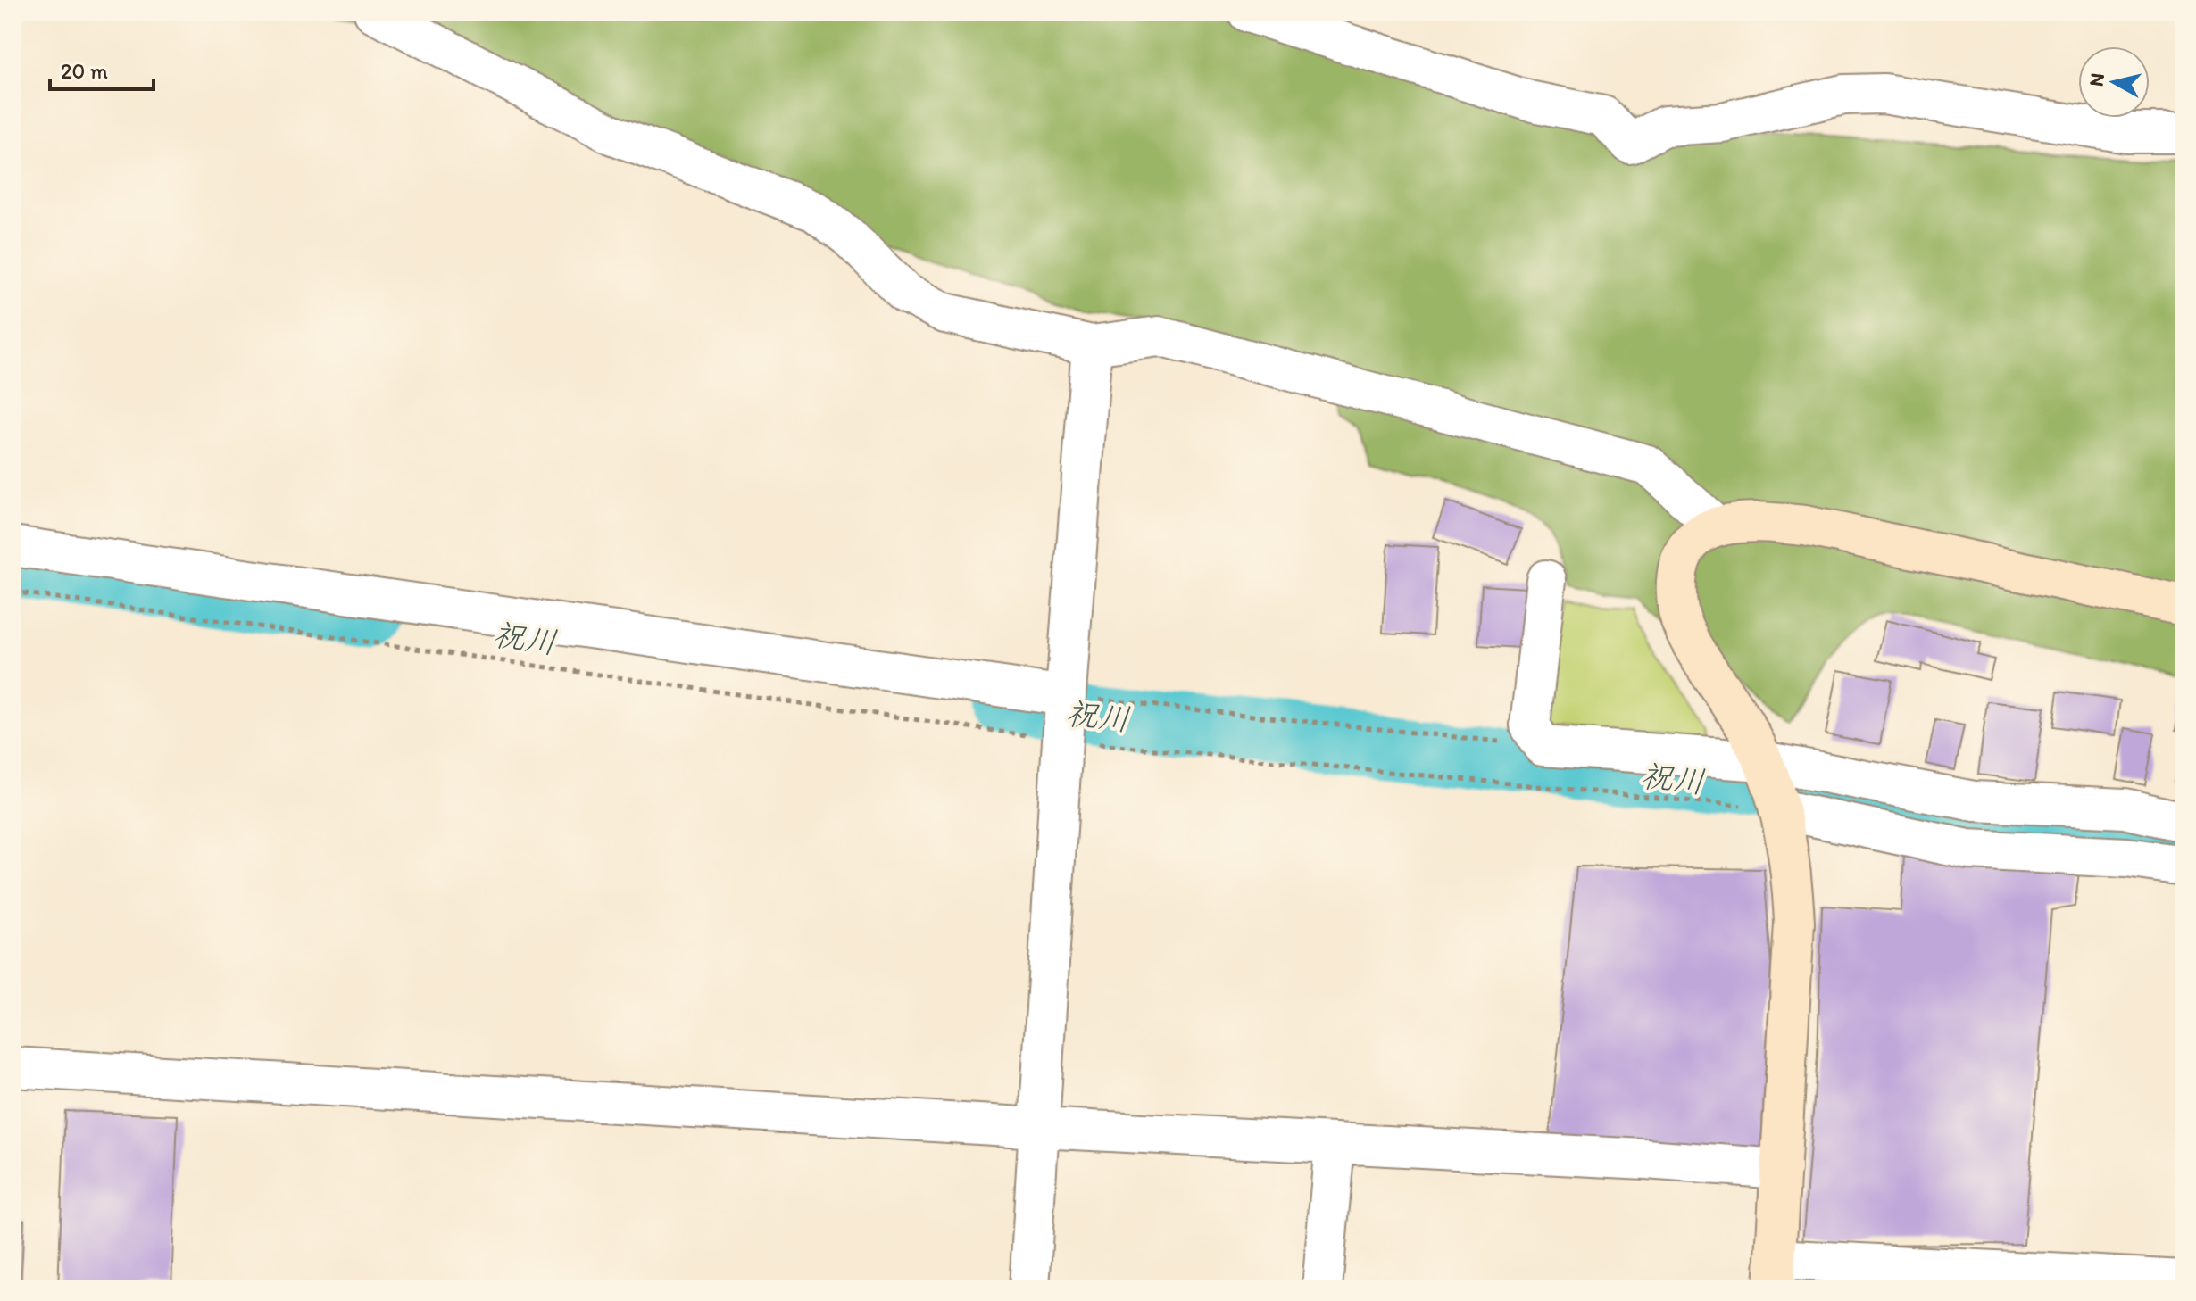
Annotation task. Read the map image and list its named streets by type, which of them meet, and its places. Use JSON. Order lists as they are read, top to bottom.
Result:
{
  "water": ["祝川"],
  "scale_bar": "20 m",
  "north": "left"
}
